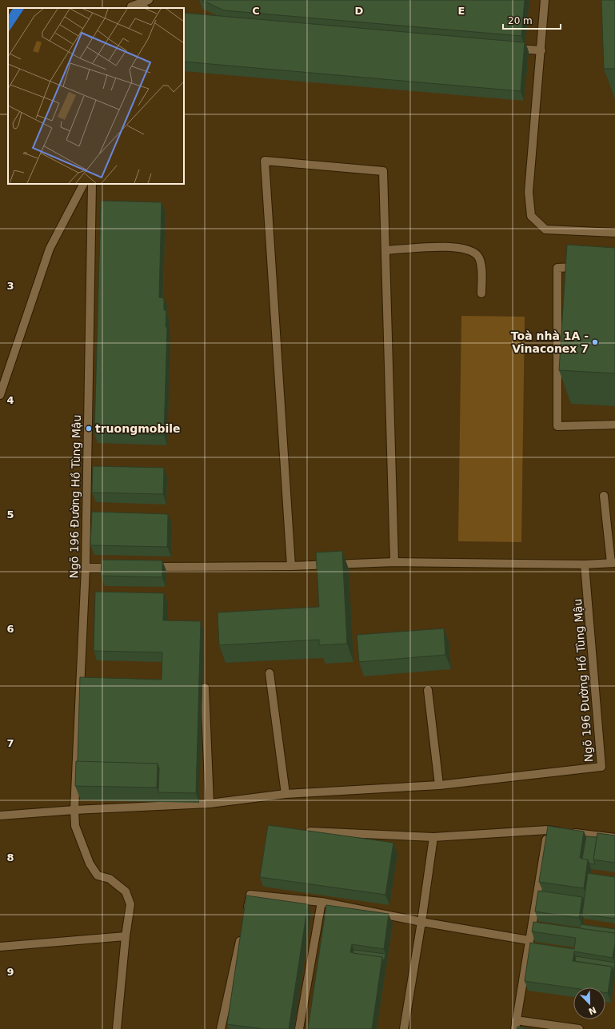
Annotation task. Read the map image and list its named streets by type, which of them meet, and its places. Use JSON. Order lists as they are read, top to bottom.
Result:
{
  "streets": {
    "street": ["Ngõ 196 Đường Hồ Tùng Mậu"]
  },
  "places": ["Toà nhà 1A - Vinaconex 7", "truongmobile"],
  "scale_bar": "20 m",
  "north": "bottom right",
  "grid": {
    "columns": ["C", "D", "E"],
    "rows": [
      "3",
      "4",
      "5",
      "6",
      "7",
      "8",
      "9"
    ]
  }
}
